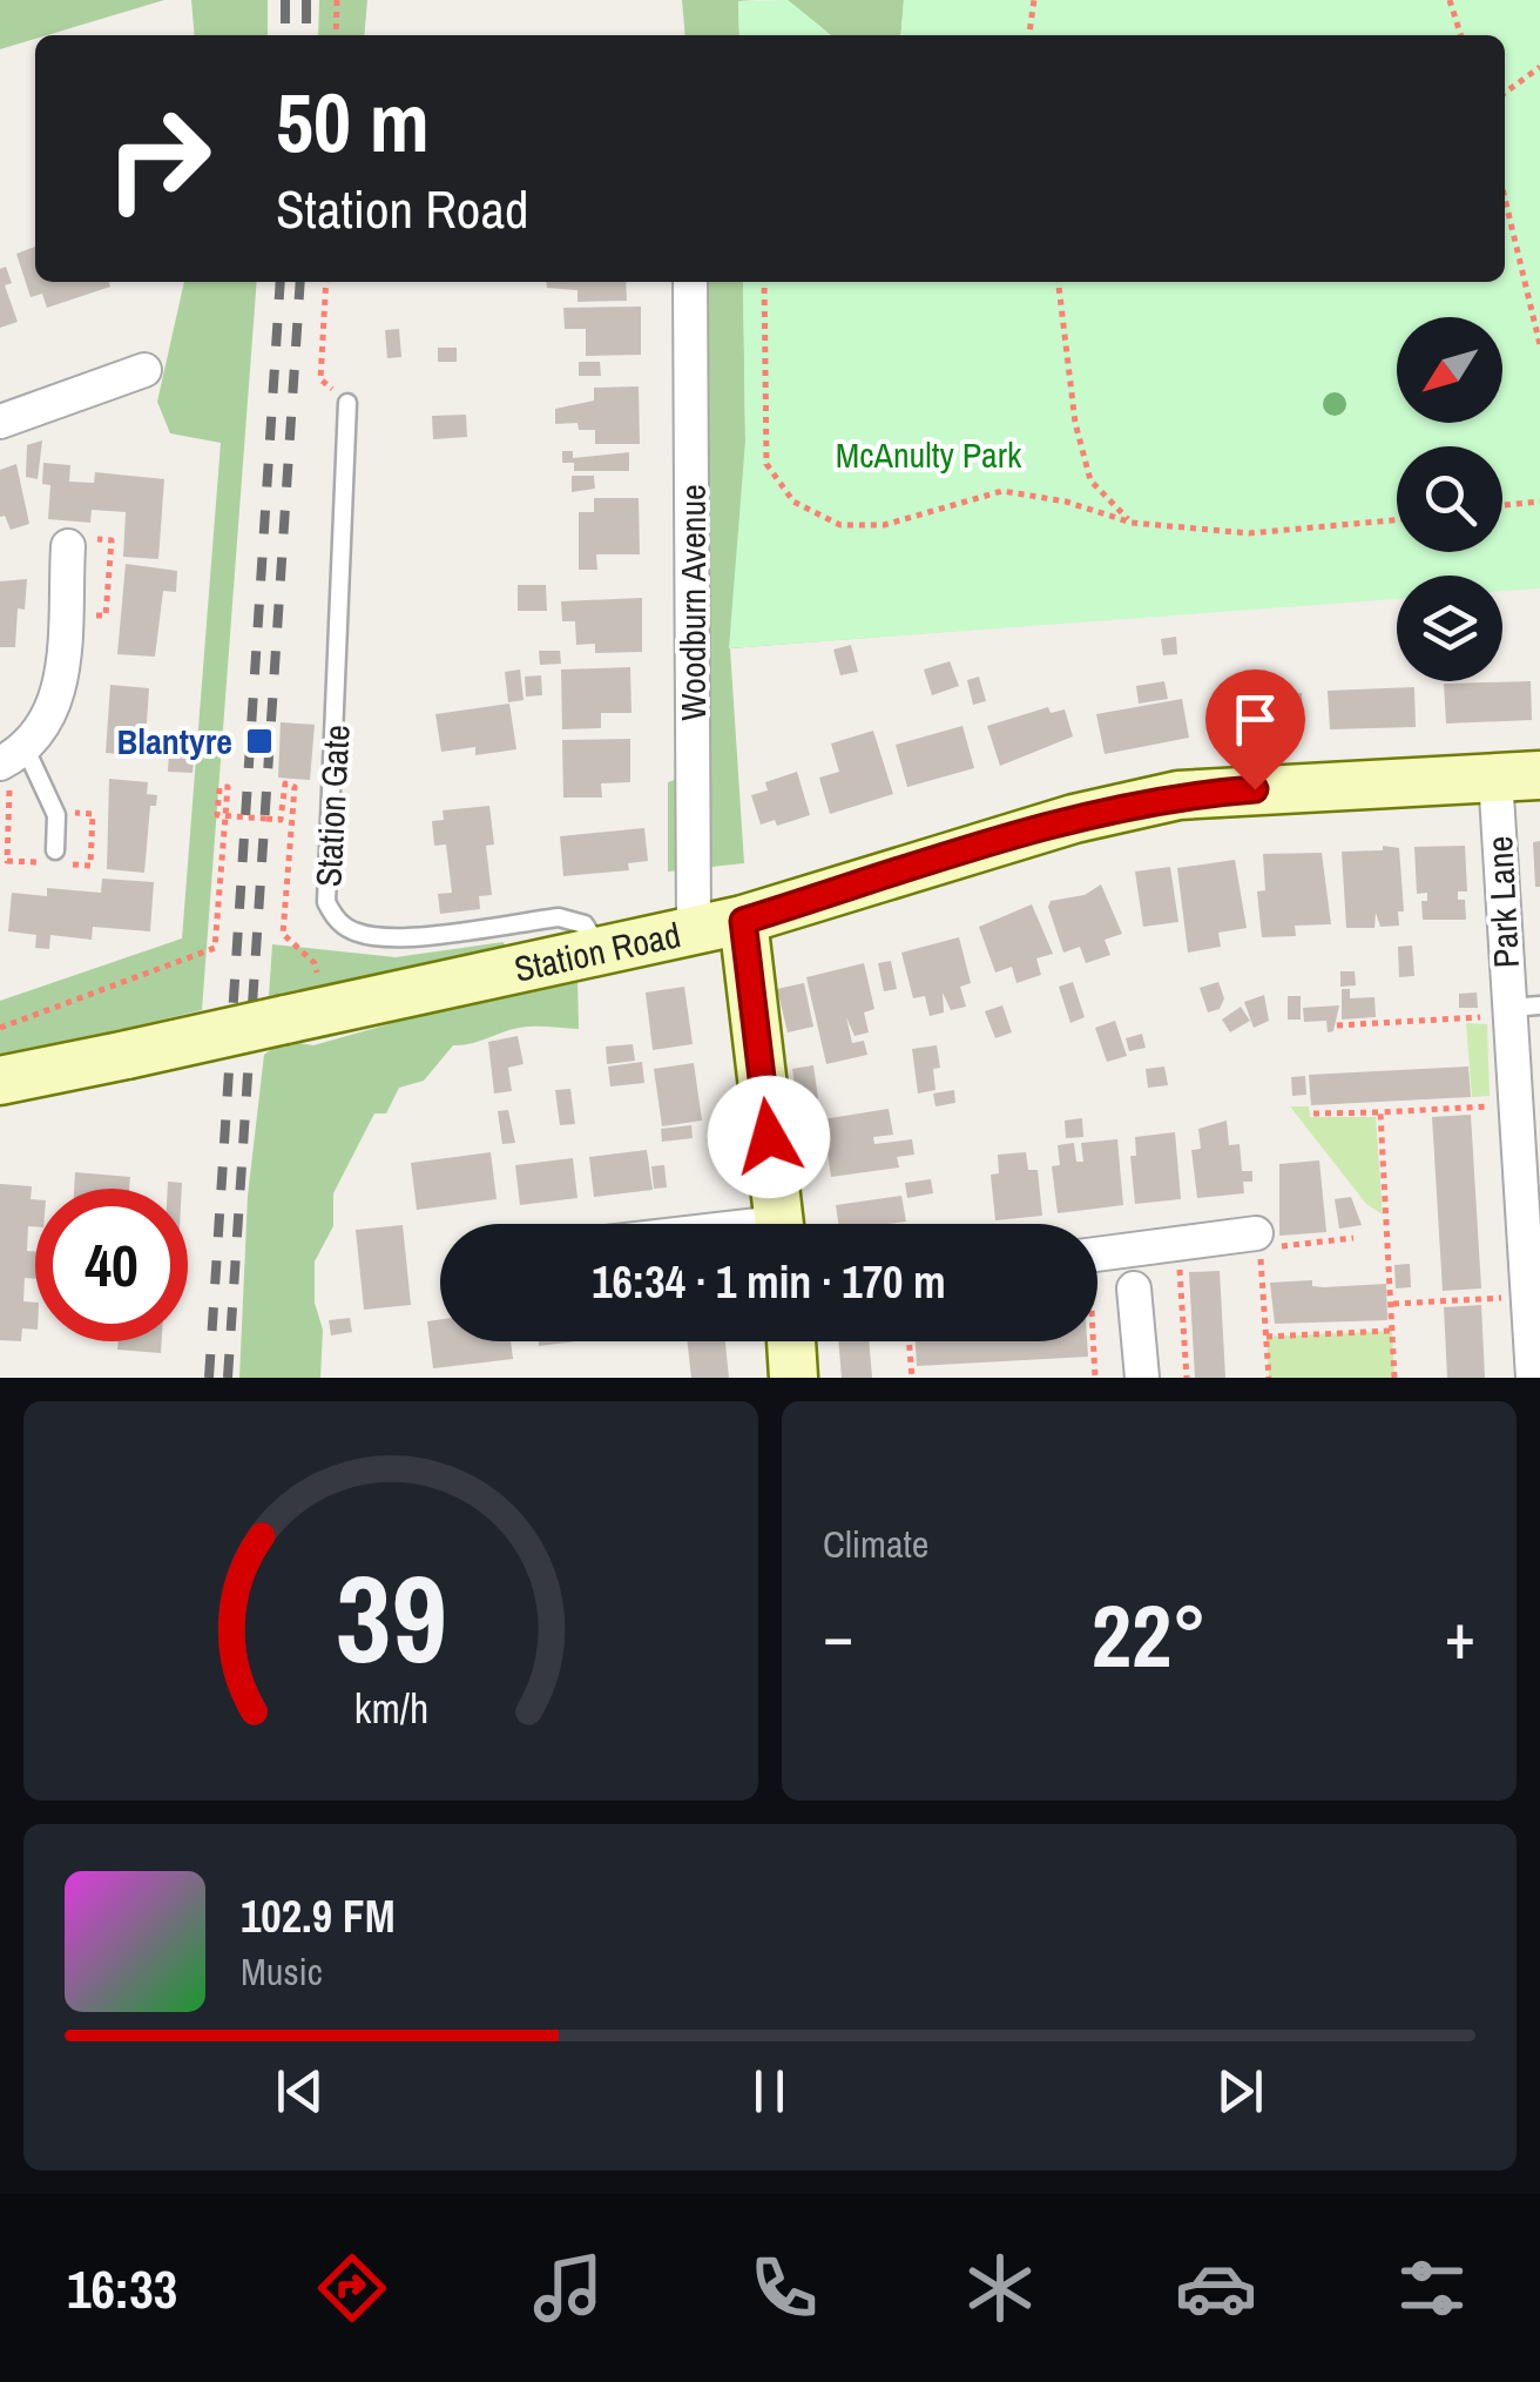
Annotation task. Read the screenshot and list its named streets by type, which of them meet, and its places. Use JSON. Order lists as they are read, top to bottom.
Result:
{
  "streets": {
    "street": ["Woodburn Avenue", "Park Lane", "Station Road"],
    "lane": ["Station Gate"]
  },
  "crossings": [
    ["Woodburn Avenue", "Station Road"],
    ["Station Gate", "Station Road"],
    ["Park Lane", "Station Road"]
  ],
  "parks": ["McAnulty Park"],
  "places": {
    "transit": ["Blantyre"]
  },
  "north": "bottom left",
  "page": {
    "turn": ["50 m", "Station Road"],
    "limit": "40",
    "trip": "16:34 · 1 min · 170 m",
    "tile": "Climate",
    "heat": ["−", "22°", "+"],
    "song": ["102.9 FM", "Music"],
    "tabs": "16:33",
    "gauge": ["39", "km/h"]
  }
}
